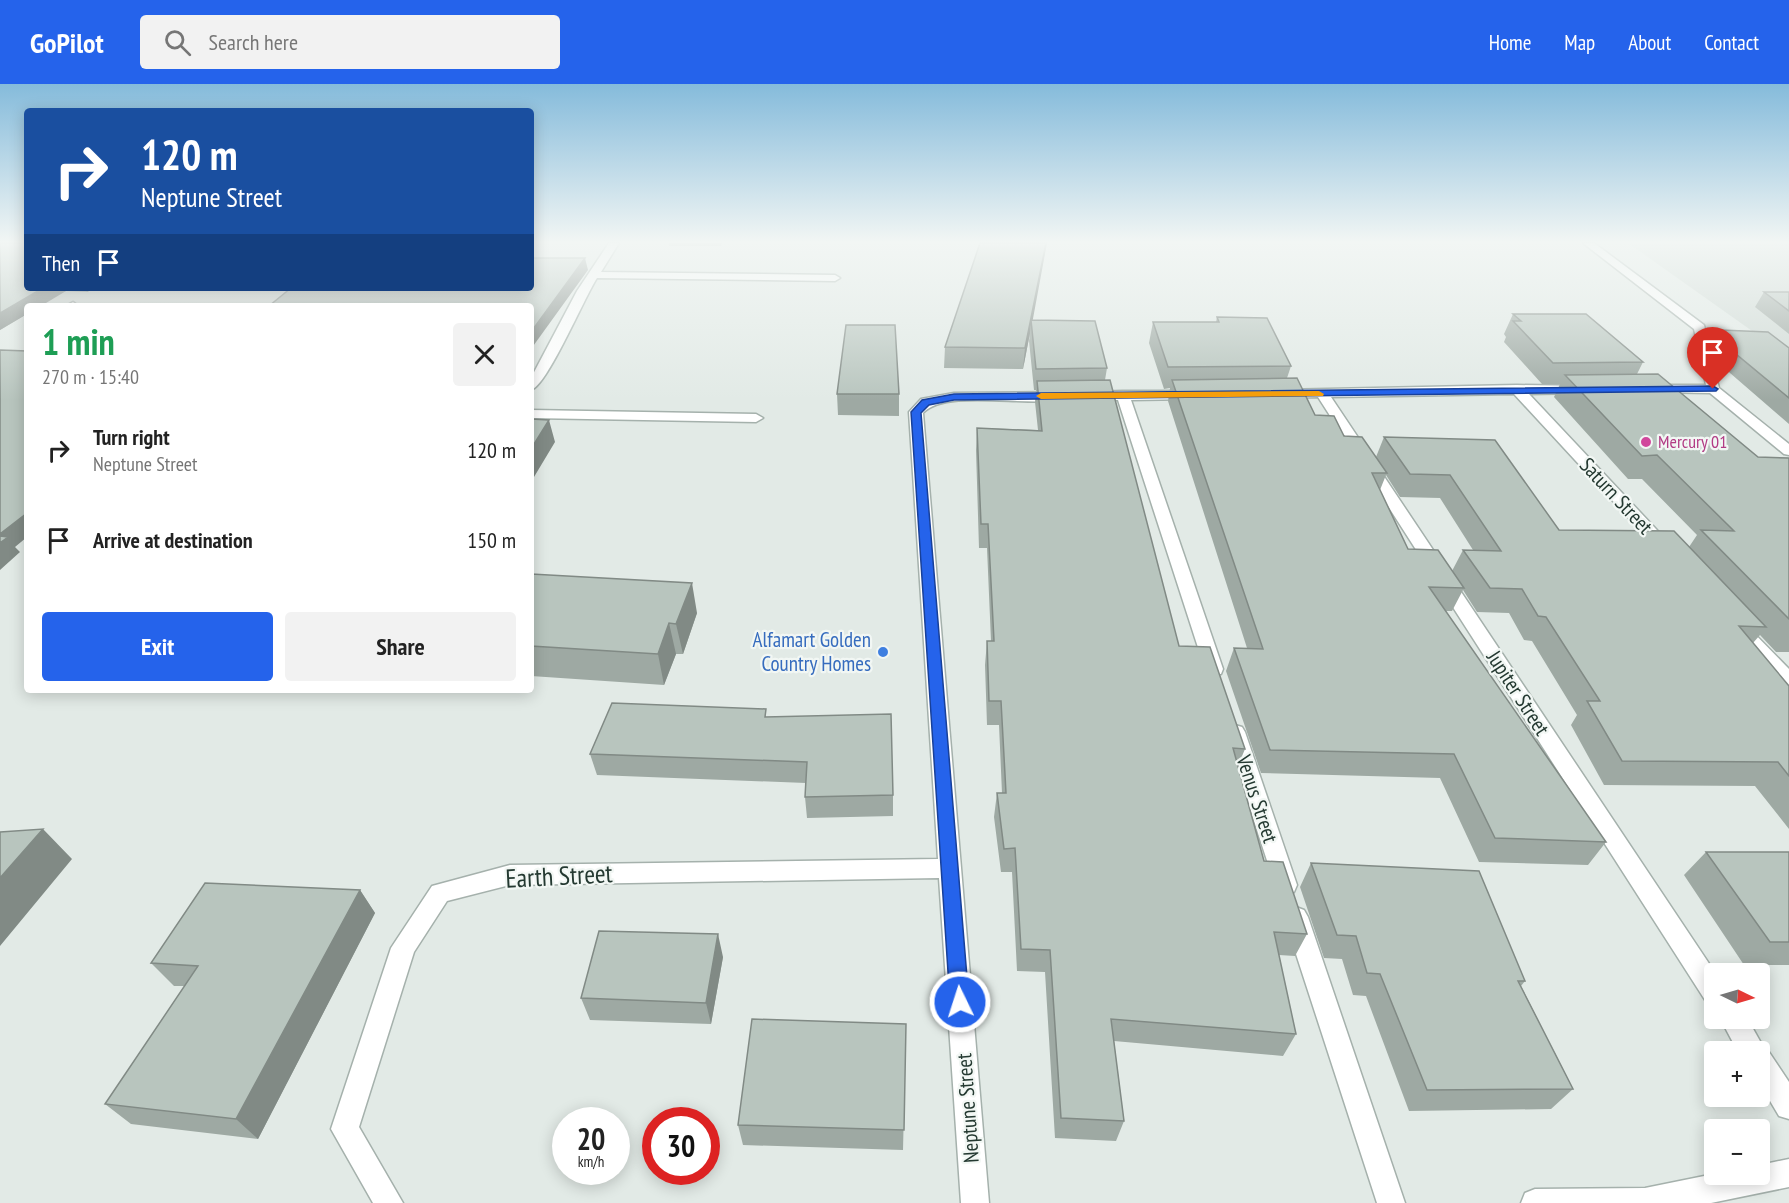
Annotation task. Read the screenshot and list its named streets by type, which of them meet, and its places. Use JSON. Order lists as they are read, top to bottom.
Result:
{
  "streets": {
    "street": [
      "Saturn Street",
      "Jupiter Street",
      "Venus Street",
      "Earth Street",
      "Neptune Street"
    ]
  },
  "crossings": [
    ["Earth Street", "Neptune Street"]
  ],
  "places": ["Mercury 01", "Alfamart Golden Country Homes"],
  "north": "right",
  "page": {
    "header": "GoPilot",
    "search": "Search here",
    "nav": [
      "Home",
      "Map",
      "About",
      "Contact"
    ],
    "turn": ["120 m", "Neptune Street"],
    "then": "Then",
    "heading": ["1 min", "270 m · 15:40"],
    "list": [
      {
        "name": "Turn right",
        "note": "Neptune Street",
        "value": "120 m"
      },
      {
        "name": "Arrive at destination",
        "value": "150 m"
      }
    ],
    "buttons": ["Exit", "Share"],
    "map_buttons": ["+", "−"],
    "speed": "20 km/h",
    "limit": "30"
  }
}
